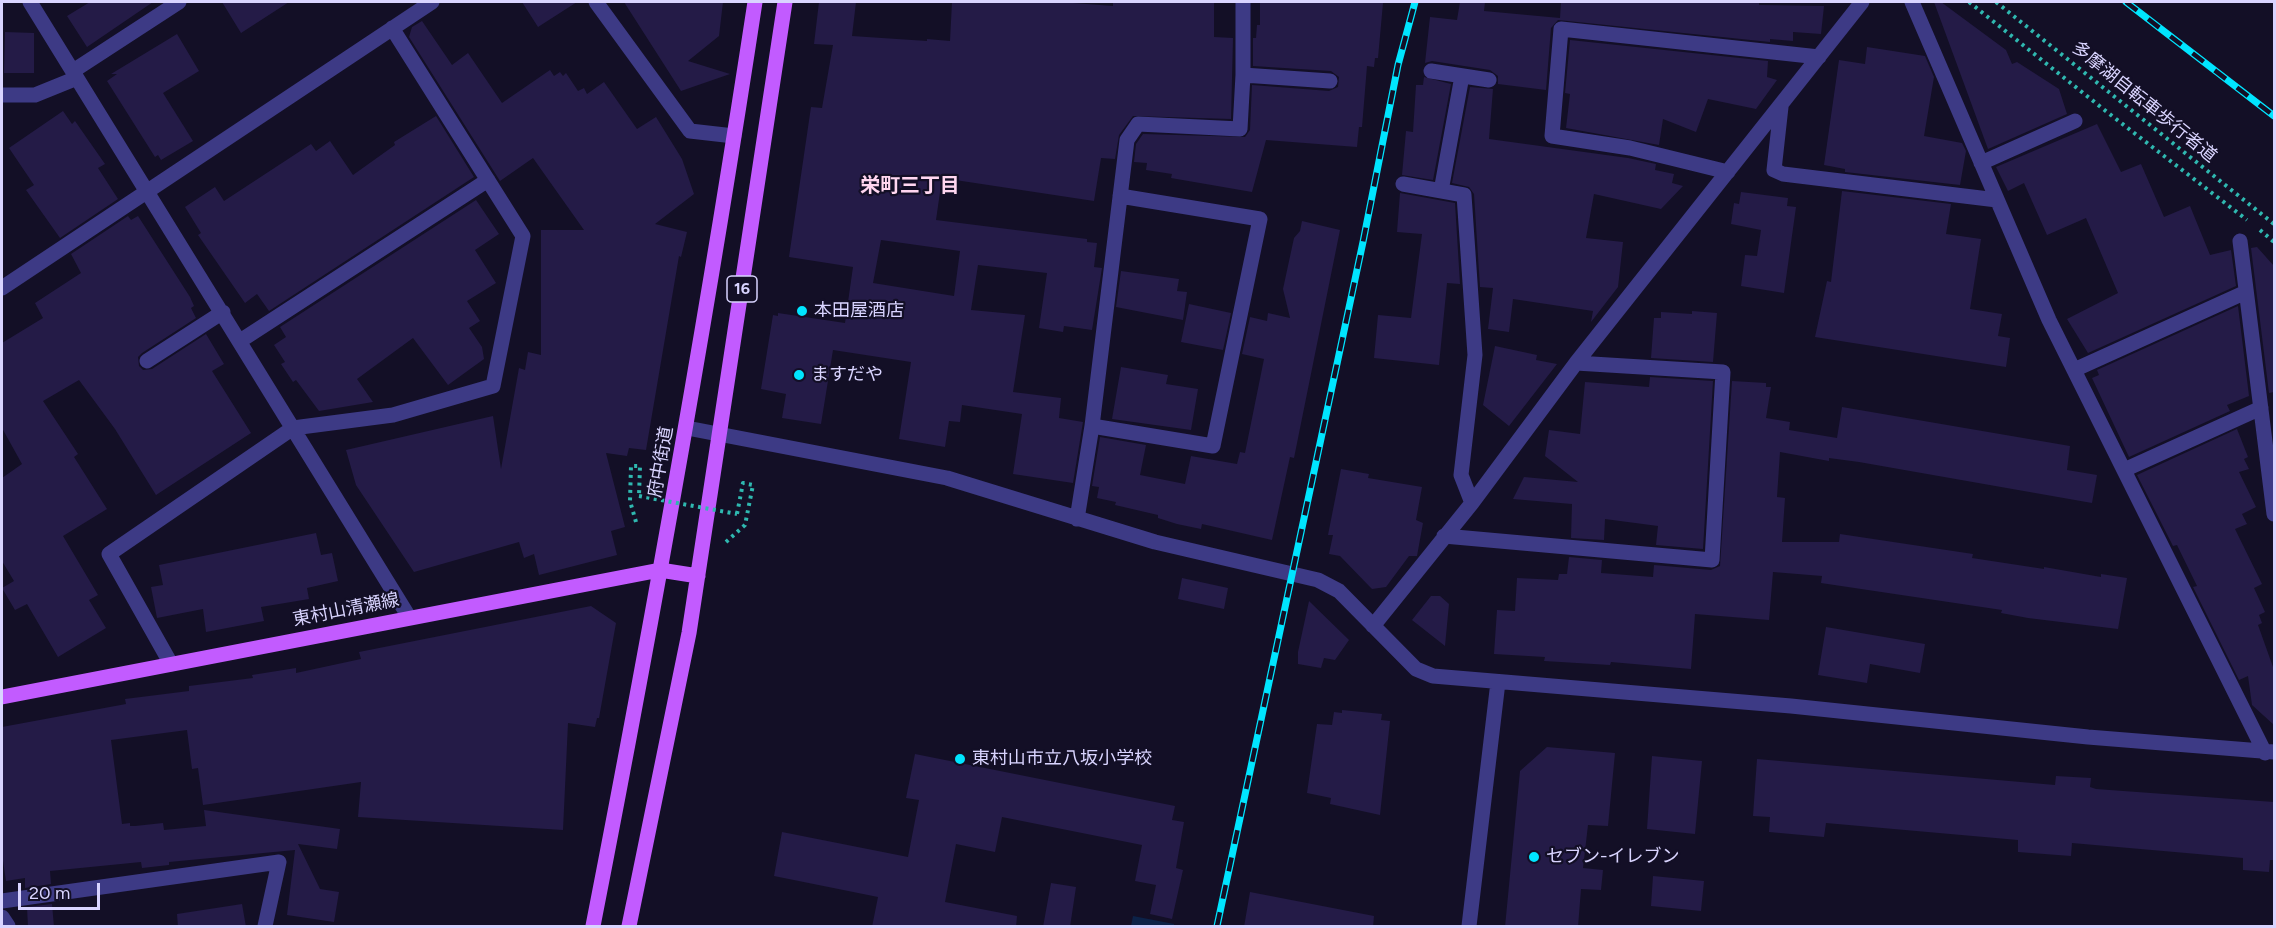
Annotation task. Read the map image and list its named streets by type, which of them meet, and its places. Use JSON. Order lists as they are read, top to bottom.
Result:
{
  "streets": {
    "main road": ["16", "府中街道", "東村山清瀬線"],
    "path": ["多摩湖自転車歩行者道"]
  },
  "crossings": [
    ["16", "東村山清瀬線"],
    ["府中街道", "東村山清瀬線"]
  ],
  "districts": ["栄町三丁目"],
  "places": [
    "本田屋酒店",
    "ますだや",
    "東村山市立八坂小学校",
    "セブン-イレブン"
  ],
  "scale_bar": "20 m"
}
